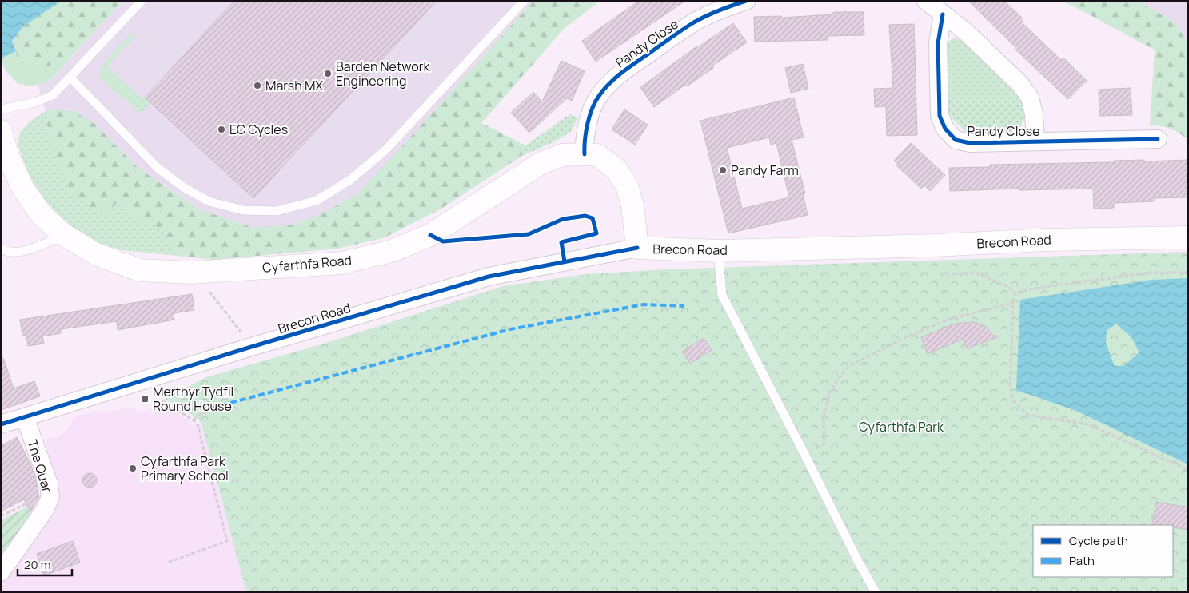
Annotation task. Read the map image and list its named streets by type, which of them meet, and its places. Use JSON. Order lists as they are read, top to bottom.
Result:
{
  "streets": {
    "main road": ["Brecon Road", "Cyfarthfa Road"],
    "street": ["Pandy Close", "The Quar"]
  },
  "crossings": [
    ["Pandy Close", "Cyfarthfa Road"],
    ["Brecon Road", "Cyfarthfa Road"],
    ["Brecon Road", "The Quar"]
  ],
  "parks": ["Cyfarthfa Park"],
  "places": {
    "other": [
      "Barden Network Engineering",
      "Marsh MX",
      "EC Cycles",
      "Pandy Farm",
      "Cyfarthfa Park Primary School"
    ],
    "transit": ["Merthyr Tydfil Round House"]
  },
  "legend": ["Cycle path", "Path"],
  "scale_bar": "20 m"
}
